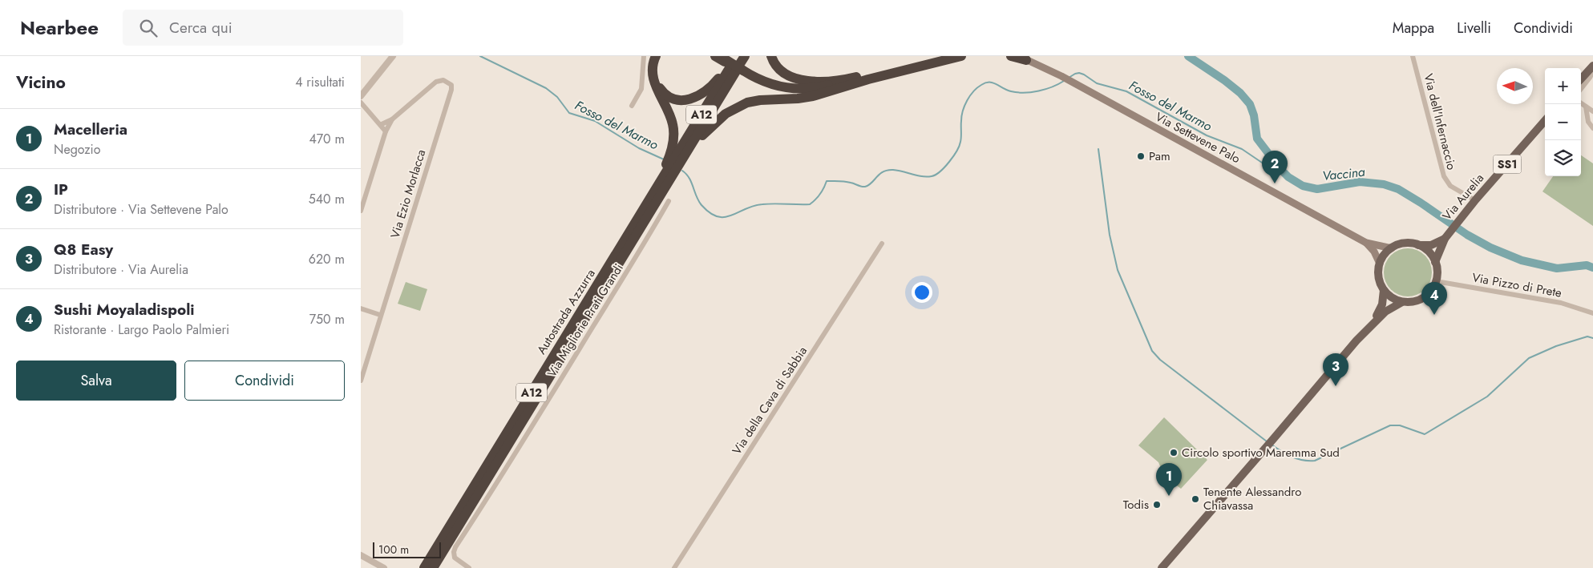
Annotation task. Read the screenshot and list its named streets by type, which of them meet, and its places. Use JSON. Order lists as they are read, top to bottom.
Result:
{
  "streets": {
    "highway": ["A12", "Autostrada Azzurra"],
    "main road": ["Via Settevene Palo", "SS1", "Via Aurelia"],
    "street": [
      "Via dell'Infernaccio",
      "Via Ezio Morlacca",
      "Via Pizzo di Prete",
      "Via Migliorie Prati Grandi",
      "Via della Cava di Sabbia"
    ]
  },
  "crossings": [
    ["Via dell'Infernaccio", "Via Aurelia"],
    ["Via Settevene Palo", "SS1"],
    ["Via Settevene Palo", "Via Aurelia"],
    ["Via Settevene Palo", "Via Pizzo di Prete"],
    ["SS1", "Via Aurelia"],
    ["SS1", "Via Pizzo di Prete"],
    ["Via Aurelia", "Via Pizzo di Prete"]
  ],
  "water": ["Fosso del Marmo", "Vaccina"],
  "places": [
    "Pam",
    "Circolo sportivo Maremma Sud",
    "Tenente Alessandro Chiavassa",
    "Todis"
  ],
  "scale_bar": "100 m",
  "north": "left",
  "page": {
    "header": "Nearbee",
    "search": "Cerca qui",
    "nav": ["Mappa", "Livelli", "Condividi"],
    "heading": ["Vicino", "4 risultati"],
    "map_buttons": ["+", "−"],
    "list": [
      {
        "mark": "1",
        "name": "Macelleria",
        "note": "Negozio",
        "value": "470 m"
      },
      {
        "mark": "2",
        "name": "IP",
        "note": "Distributore · Via Settevene Palo",
        "value": "540 m"
      },
      {
        "mark": "3",
        "name": "Q8 Easy",
        "note": "Distributore · Via Aurelia",
        "value": "620 m"
      },
      {
        "mark": "4",
        "name": "Sushi Moyaladispoli",
        "note": "Ristorante · Largo Paolo Palmieri",
        "value": "750 m"
      }
    ],
    "pins": [
      "2",
      "4",
      "3",
      "1"
    ],
    "buttons": ["Salva", "Condividi"],
    "scale": "100 m"
  }
}
